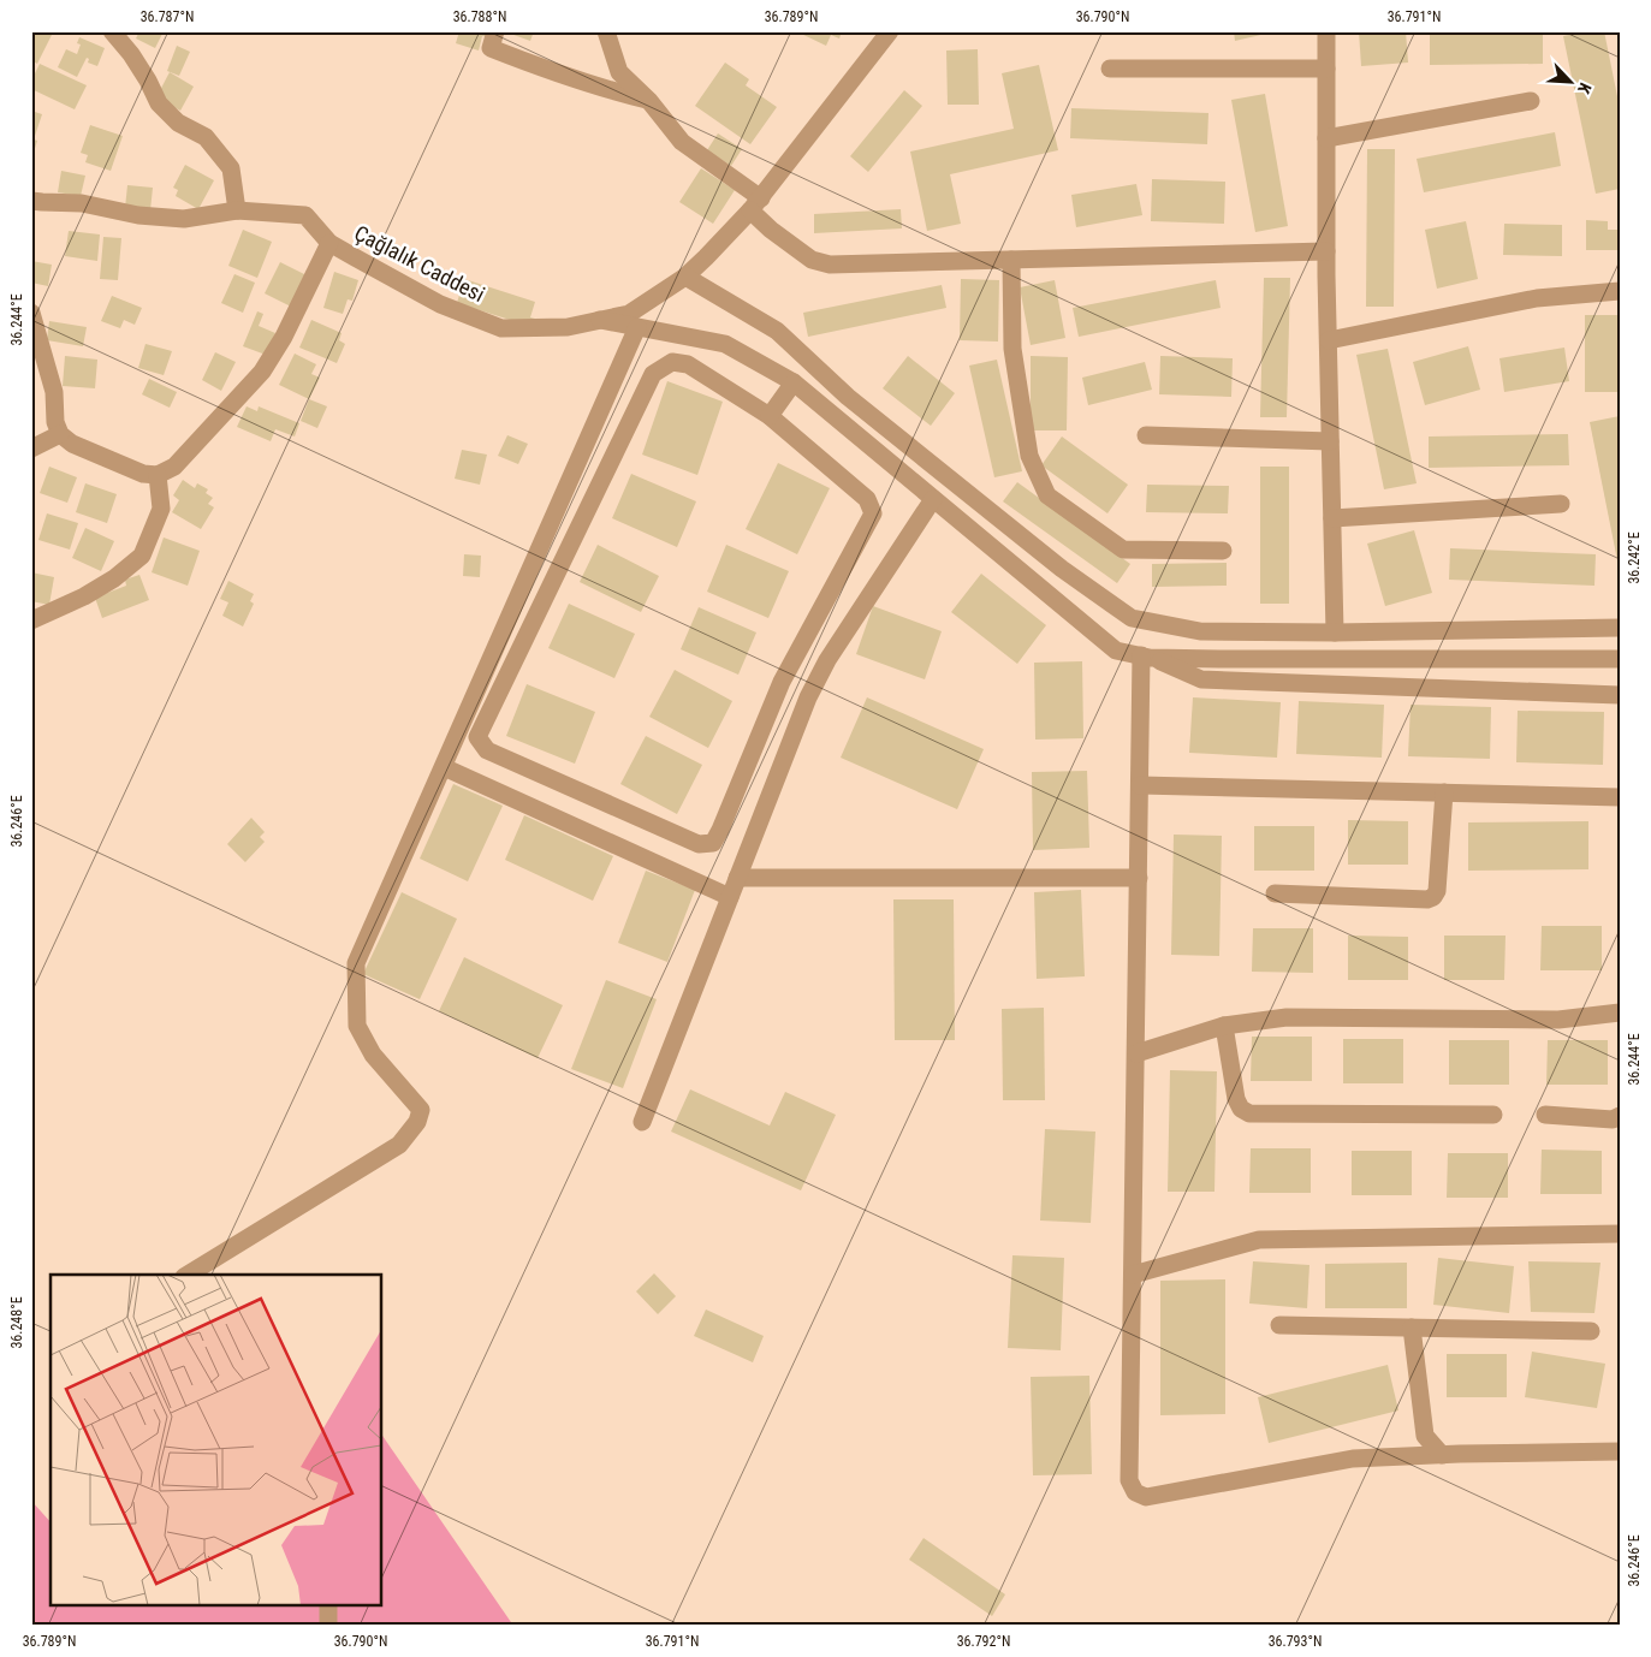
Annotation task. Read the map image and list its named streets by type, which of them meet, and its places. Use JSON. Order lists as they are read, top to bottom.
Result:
{
  "streets": {
    "street": ["Çağlalık Caddesi"]
  },
  "north": "bottom right",
  "coordinates": [
    "36.787°N",
    "36.788°N",
    "36.789°N",
    "36.790°N",
    "36.791°N",
    "36.244°E",
    "36.242°E",
    "36.246°E",
    "36.248°E",
    "36.792°N",
    "36.793°N"
  ]
}
